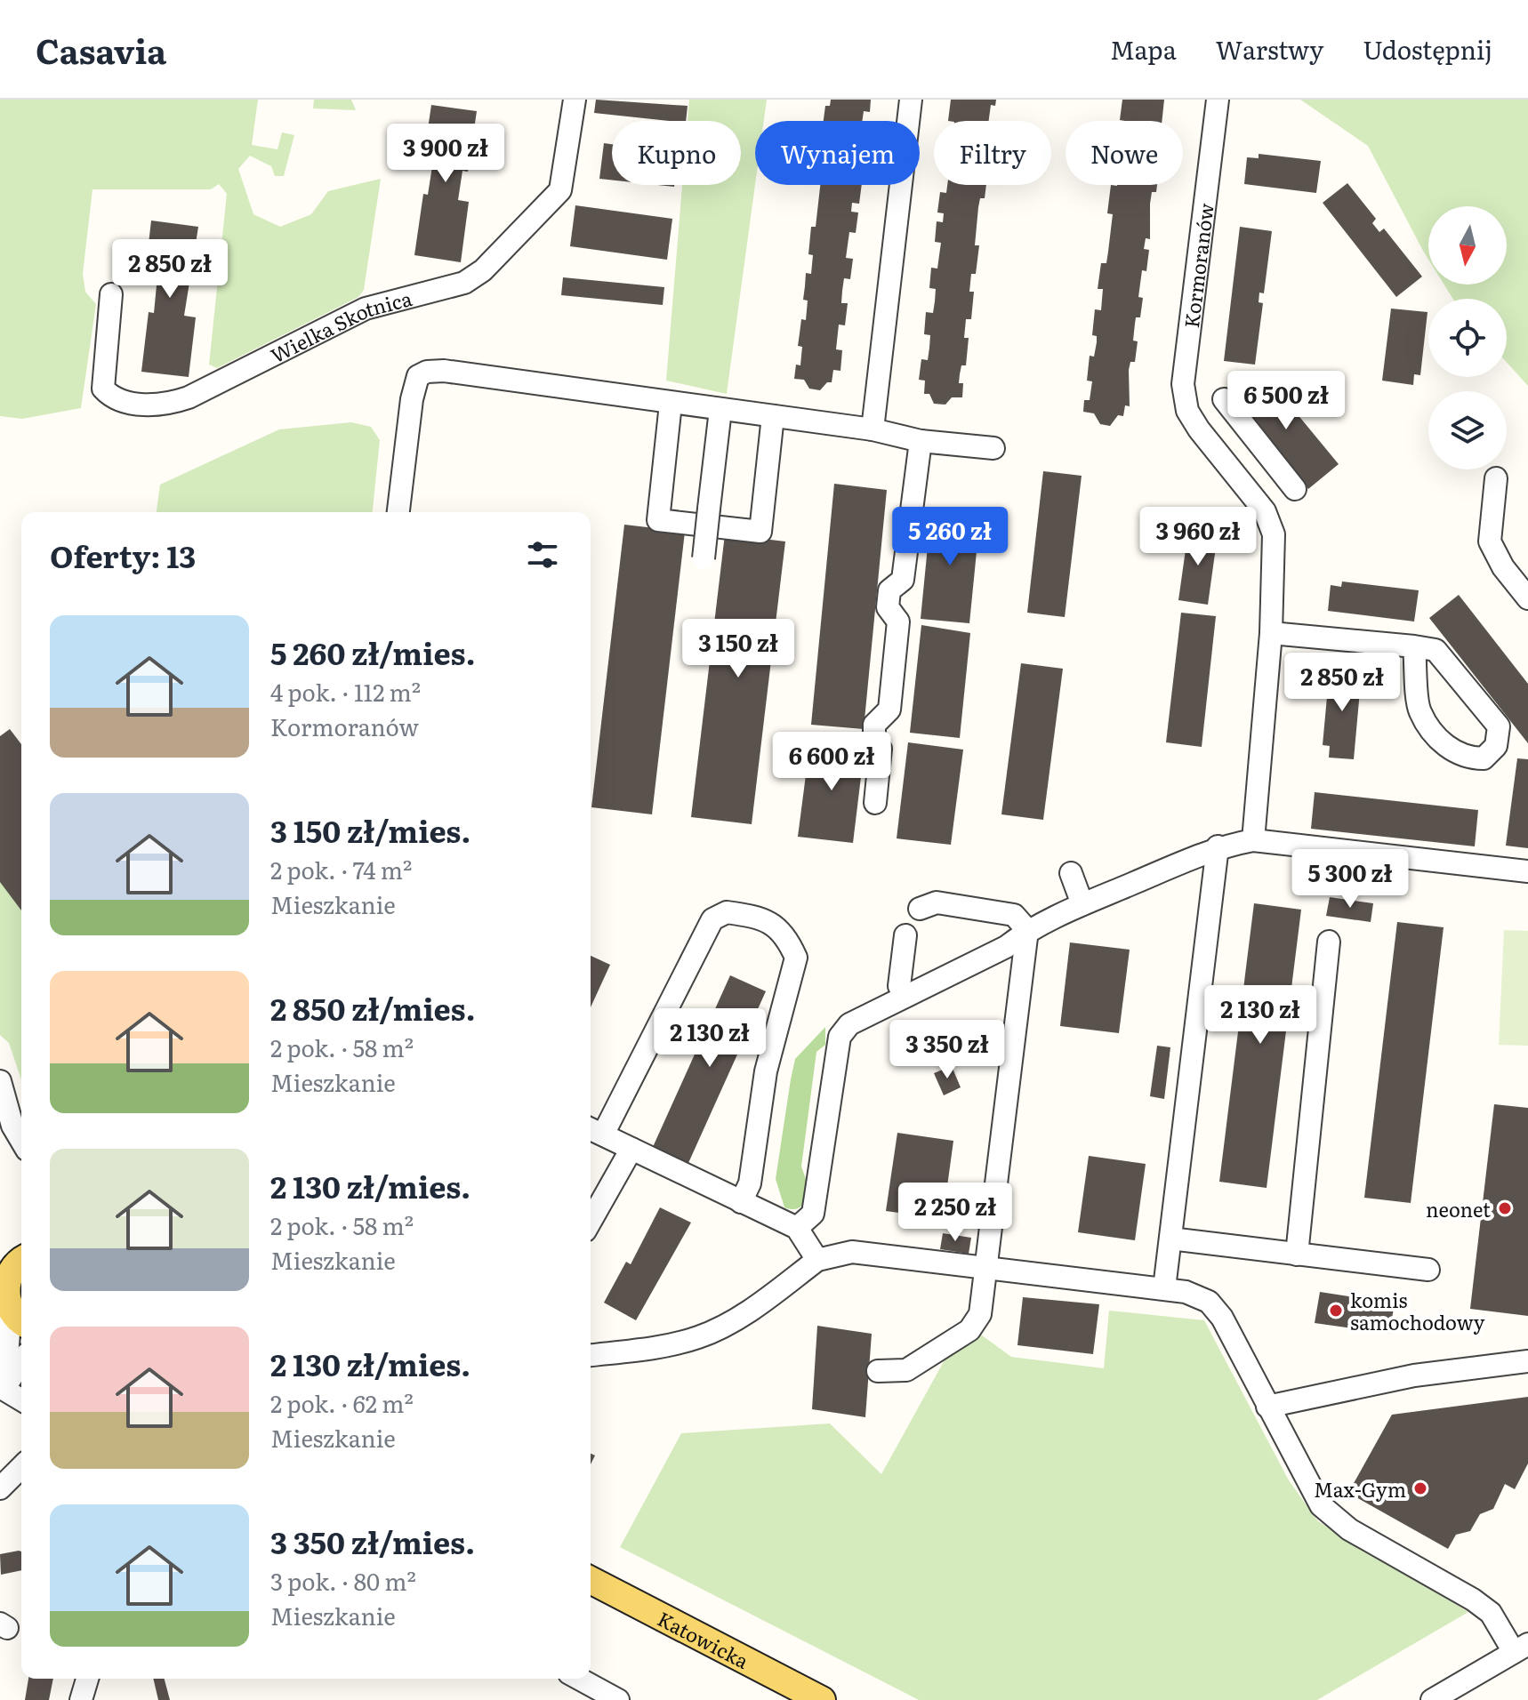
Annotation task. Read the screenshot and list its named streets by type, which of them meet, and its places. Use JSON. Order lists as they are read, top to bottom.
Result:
{
  "streets": {
    "main road": ["Katowicka"],
    "street": ["Kormoranów", "Wielka Skotnica"]
  },
  "places": ["neonet", "komis samochodowy", "Max-Gym"],
  "north": "bottom",
  "page": {
    "header": "Casavia",
    "nav": ["Mapa", "Warstwy", "Udostępnij"],
    "chip": [
      "Kupno",
      "Wynajem",
      "Filtry",
      "Nowe"
    ],
    "price": [
      "3 900 zł",
      "2 850 zł",
      "6 500 zł",
      "5 260 zł",
      "3 960 zł",
      "3 150 zł",
      "2 850 zł",
      "6 600 zł",
      "5 300 zł",
      "2 130 zł",
      "2 130 zł",
      "3 350 zł",
      "2 250 zł"
    ],
    "heading": "Oferty: 13",
    "list": [
      {
        "name": "5 260 zł/mies.",
        "note": "4 pok. · 112 m² · Kormoranów"
      },
      {
        "name": "3 150 zł/mies.",
        "note": "2 pok. · 74 m² · Mieszkanie"
      },
      {
        "name": "2 850 zł/mies.",
        "note": "2 pok. · 58 m² · Mieszkanie"
      },
      {
        "name": "2 130 zł/mies.",
        "note": "2 pok. · 58 m² · Mieszkanie"
      },
      {
        "name": "2 130 zł/mies.",
        "note": "2 pok. · 62 m² · Mieszkanie"
      },
      {
        "name": "3 350 zł/mies.",
        "note": "3 pok. · 80 m² · Mieszkanie"
      }
    ]
  }
}
